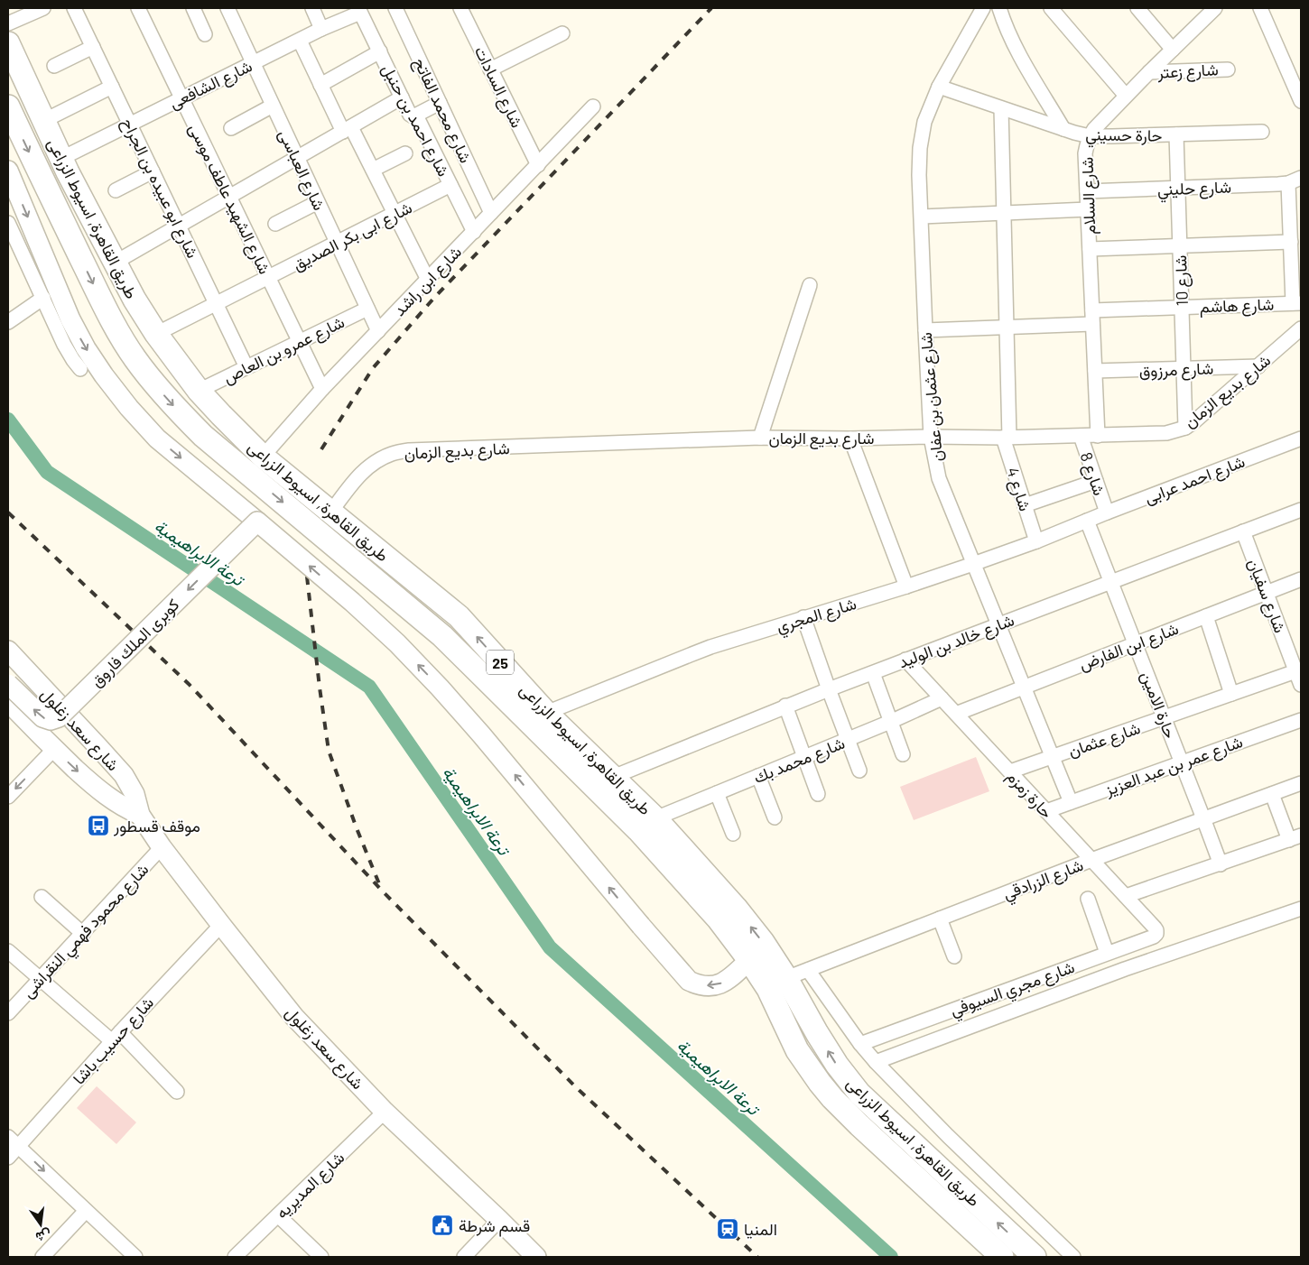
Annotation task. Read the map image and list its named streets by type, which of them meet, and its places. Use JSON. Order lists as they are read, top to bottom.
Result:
{
  "streets": {
    "highway": ["طريق القاهرة, اسيوط الزراعى", "25"],
    "main road": ["كوبرى الملك فاروق", "شارع سعد زغلول"],
    "street": [
      "شارع زعتر",
      "شارع الشافعى",
      "شارع السادات",
      "شارع محمد الفاتح",
      "شارع احمد بن حنبل",
      "حارة حسيني",
      "شارع العباسى",
      "شارع ابو عبيده بن الجراح",
      "شارع حليني",
      "شارع السلام",
      "شارع الشهيد عاطف موسى",
      "شارع ابى بكر الصديق",
      "شارع ابن راشد",
      "شارع 10",
      "شارع هاشم",
      "شارع عمرو بن العاص",
      "شارع مرزوق",
      "شارع بديع الزمان",
      "شارع عثمان بن عفان",
      "شارع 8",
      "شارع احمد عرابى",
      "شارع 4",
      "شارع سفيان",
      "شارع المجري",
      "شارع خالد بن الوليد",
      "شارع ابن الفارض",
      "حارة الامين",
      "شارع عثمان",
      "شارع محمد بك",
      "شارع عمر بن عبد العزيز",
      "حارة زمزم",
      "شارع الزرادقي",
      "شارع محمود فهمي النقراشى",
      "شارع مجري السيوفي",
      "شارع حسيب باشا",
      "شارع المديريه"
    ]
  },
  "crossings": [
    ["شارع زعتر", "شارع السلام"],
    ["شارع الشافعى", "شارع احمد بن حنبل"],
    ["شارع الشافعى", "شارع العباسى"],
    ["شارع الشافعى", "شارع ابو عبيده بن الجراح"],
    ["شارع الشافعى", "شارع الشهيد عاطف موسى"],
    ["شارع الشافعى", "طريق القاهرة, اسيوط الزراعى"],
    ["شارع السادات", "شارع ابن راشد"],
    ["شارع محمد الفاتح", "شارع ابن راشد"],
    ["شارع احمد بن حنبل", "شارع ابى بكر الصديق"],
    ["شارع احمد بن حنبل", "شارع ابن راشد"],
    ["حارة حسيني", "شارع السلام"],
    ["حارة حسيني", "شارع 10"],
    ["حارة حسيني", "شارع عثمان بن عفان"],
    ["حارة حسيني", "شارع 4"],
    ["شارع العباسى", "شارع ابى بكر الصديق"],
    ["شارع العباسى", "شارع ابن راشد"],
    ["شارع العباسى", "شارع عمرو بن العاص"],
    ["شارع ابو عبيده بن الجراح", "شارع ابى بكر الصديق"],
    ["شارع ابو عبيده بن الجراح", "شارع عمرو بن العاص"],
    ["شارع حليني", "شارع السلام"],
    ["شارع حليني", "شارع 10"],
    ["شارع السلام", "شارع هاشم"],
    ["شارع السلام", "شارع مرزوق"],
    ["شارع السلام", "شارع بديع الزمان"],
    ["شارع الشهيد عاطف موسى", "شارع ابى بكر الصديق"],
    ["شارع الشهيد عاطف موسى", "شارع ابن راشد"],
    ["شارع الشهيد عاطف موسى", "شارع عمرو بن العاص"],
    ["طريق القاهرة, اسيوط الزراعى", "شارع ابى بكر الصديق"],
    ["طريق القاهرة, اسيوط الزراعى", "شارع ابن راشد"],
    ["طريق القاهرة, اسيوط الزراعى", "شارع عمرو بن العاص"],
    ["طريق القاهرة, اسيوط الزراعى", "شارع بديع الزمان"],
    ["طريق القاهرة, اسيوط الزراعى", "شارع المجري"],
    ["طريق القاهرة, اسيوط الزراعى", "شارع خالد بن الوليد"],
    ["طريق القاهرة, اسيوط الزراعى", "شارع محمد بك"],
    ["طريق القاهرة, اسيوط الزراعى", "شارع الزرادقي"],
    ["طريق القاهرة, اسيوط الزراعى", "شارع مجري السيوفي"],
    ["شارع 10", "شارع هاشم"],
    ["شارع 10", "شارع مرزوق"],
    ["شارع 10", "شارع بديع الزمان"],
    ["شارع هاشم", "شارع عثمان بن عفان"],
    ["شارع هاشم", "شارع 4"],
    ["شارع مرزوق", "شارع بديع الزمان"],
    ["شارع بديع الزمان", "شارع عثمان بن عفان"],
    ["شارع بديع الزمان", "شارع 8"],
    ["شارع بديع الزمان", "شارع 4"],
    ["شارع عثمان بن عفان", "شارع المجري"],
    ["شارع عثمان بن عفان", "شارع خالد بن الوليد"],
    ["شارع عثمان بن عفان", "شارع ابن الفارض"],
    ["شارع عثمان بن عفان", "شارع عثمان"],
    ["شارع عثمان بن عفان", "شارع عمر بن عبد العزيز"],
    ["شارع 8", "شارع احمد عرابى"],
    ["شارع احمد عرابى", "شارع المجري"],
    ["شارع احمد عرابى", "حارة الامين"],
    ["شارع 4", "شارع المجري"],
    ["شارع سفيان", "شارع خالد بن الوليد"],
    ["شارع سفيان", "شارع ابن الفارض"],
    ["شارع سفيان", "شارع عثمان"],
    ["شارع المجري", "حارة الامين"],
    ["شارع خالد بن الوليد", "حارة الامين"],
    ["شارع خالد بن الوليد", "حارة زمزم"],
    ["شارع ابن الفارض", "حارة الامين"],
    ["شارع ابن الفارض", "حارة زمزم"],
    ["حارة الامين", "شارع عثمان"],
    ["حارة الامين", "شارع عمر بن عبد العزيز"],
    ["حارة الامين", "شارع الزرادقي"],
    ["شارع سعد زغلول", "شارع محمود فهمي النقراشى"],
    ["شارع سعد زغلول", "شارع حسيب باشا"],
    ["شارع سعد زغلول", "شارع المديريه"],
    ["شارع عثمان", "حارة زمزم"],
    ["شارع محمد بك", "حارة زمزم"],
    ["شارع عمر بن عبد العزيز", "حارة زمزم"],
    ["حارة زمزم", "شارع الزرادقي"],
    ["حارة زمزم", "شارع مجري السيوفي"]
  ],
  "one_way": ["كوبرى الملك فاروق"],
  "water": ["ترعة الابراهيمية"],
  "places": {
    "bus stop": ["موقف قسطور"],
    "public building": ["قسم شرطة"],
    "station": ["المنيا"]
  },
  "north": "bottom"
}
